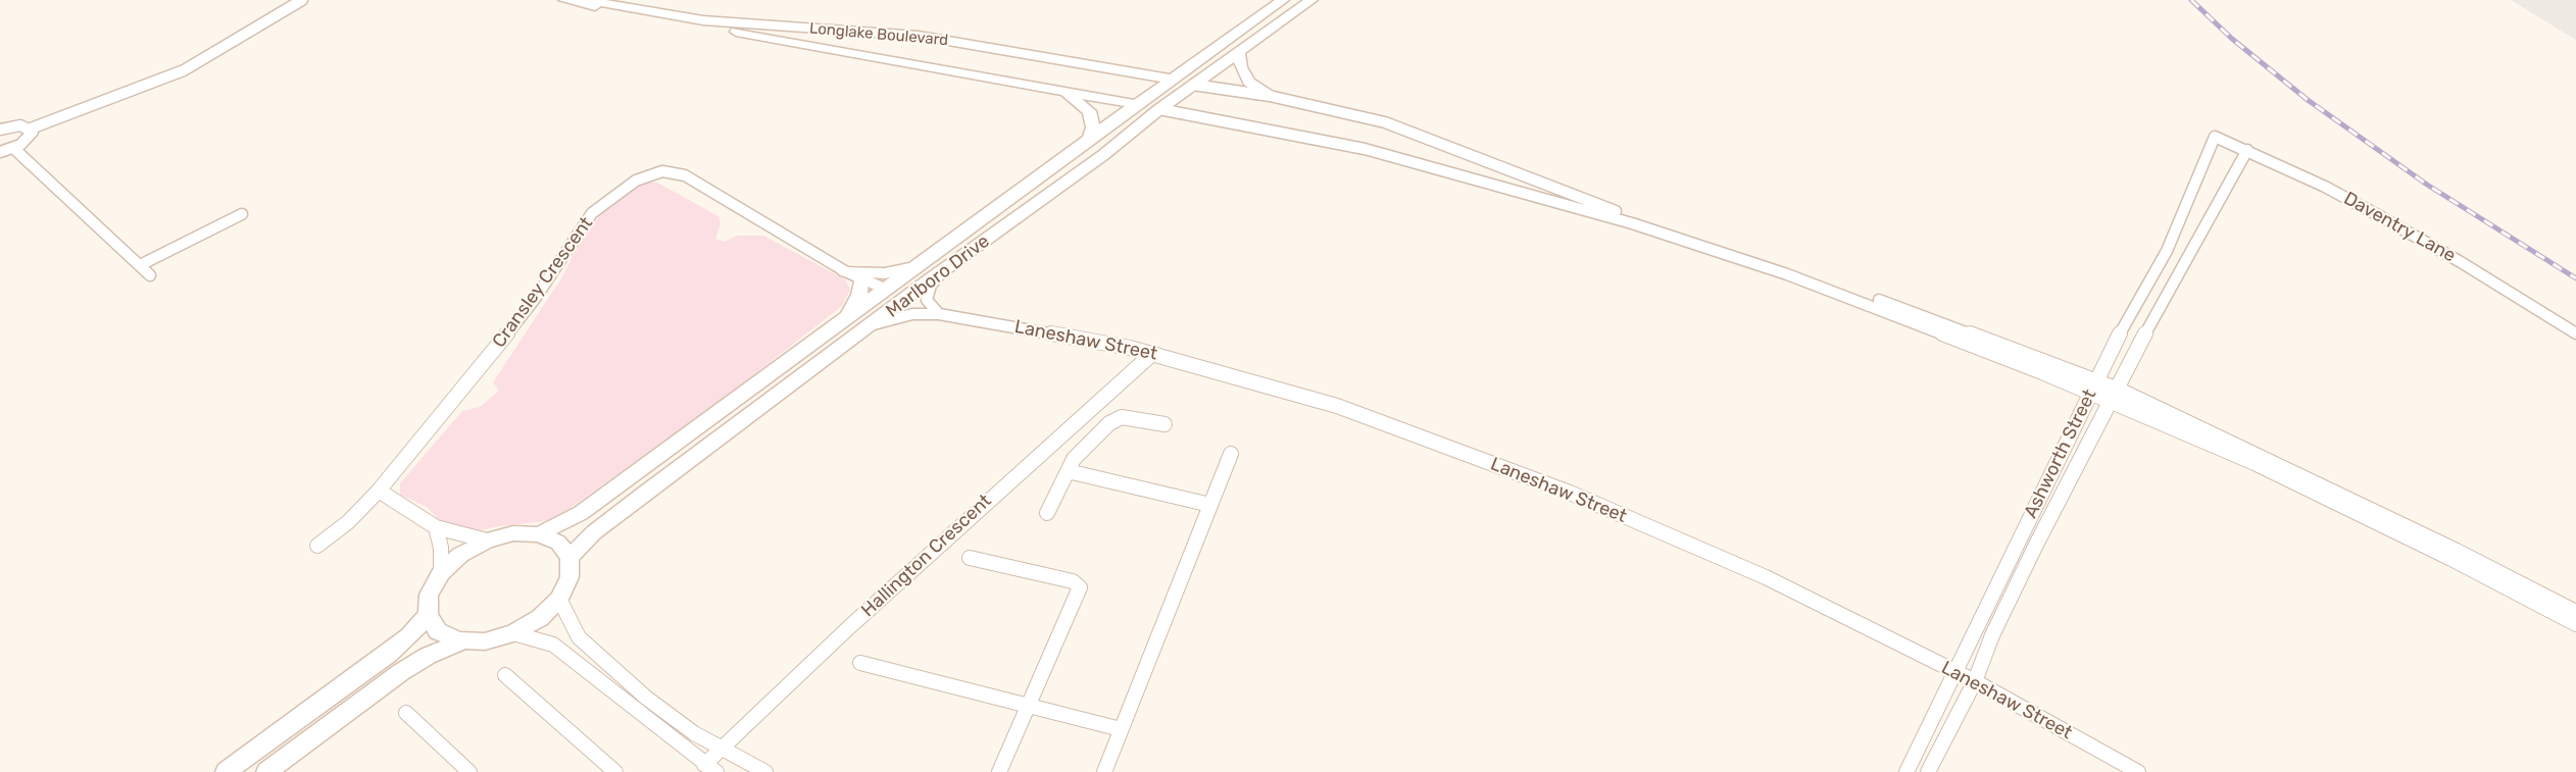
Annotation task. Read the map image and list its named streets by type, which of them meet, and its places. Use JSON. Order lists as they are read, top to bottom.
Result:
{
  "streets": {
    "main road": ["Longlake Boulevard", "Marlboro Drive"],
    "street": [
      "Daventry Lane",
      "Cransley Crescent",
      "Laneshaw Street",
      "Ashworth Street",
      "Hallington Crescent"
    ]
  },
  "crossings": [
    ["Longlake Boulevard", "Marlboro Drive"],
    ["Daventry Lane", "Ashworth Street"],
    ["Marlboro Drive", "Cransley Crescent"],
    ["Marlboro Drive", "Laneshaw Street"],
    ["Laneshaw Street", "Ashworth Street"],
    ["Laneshaw Street", "Hallington Crescent"]
  ]
}
